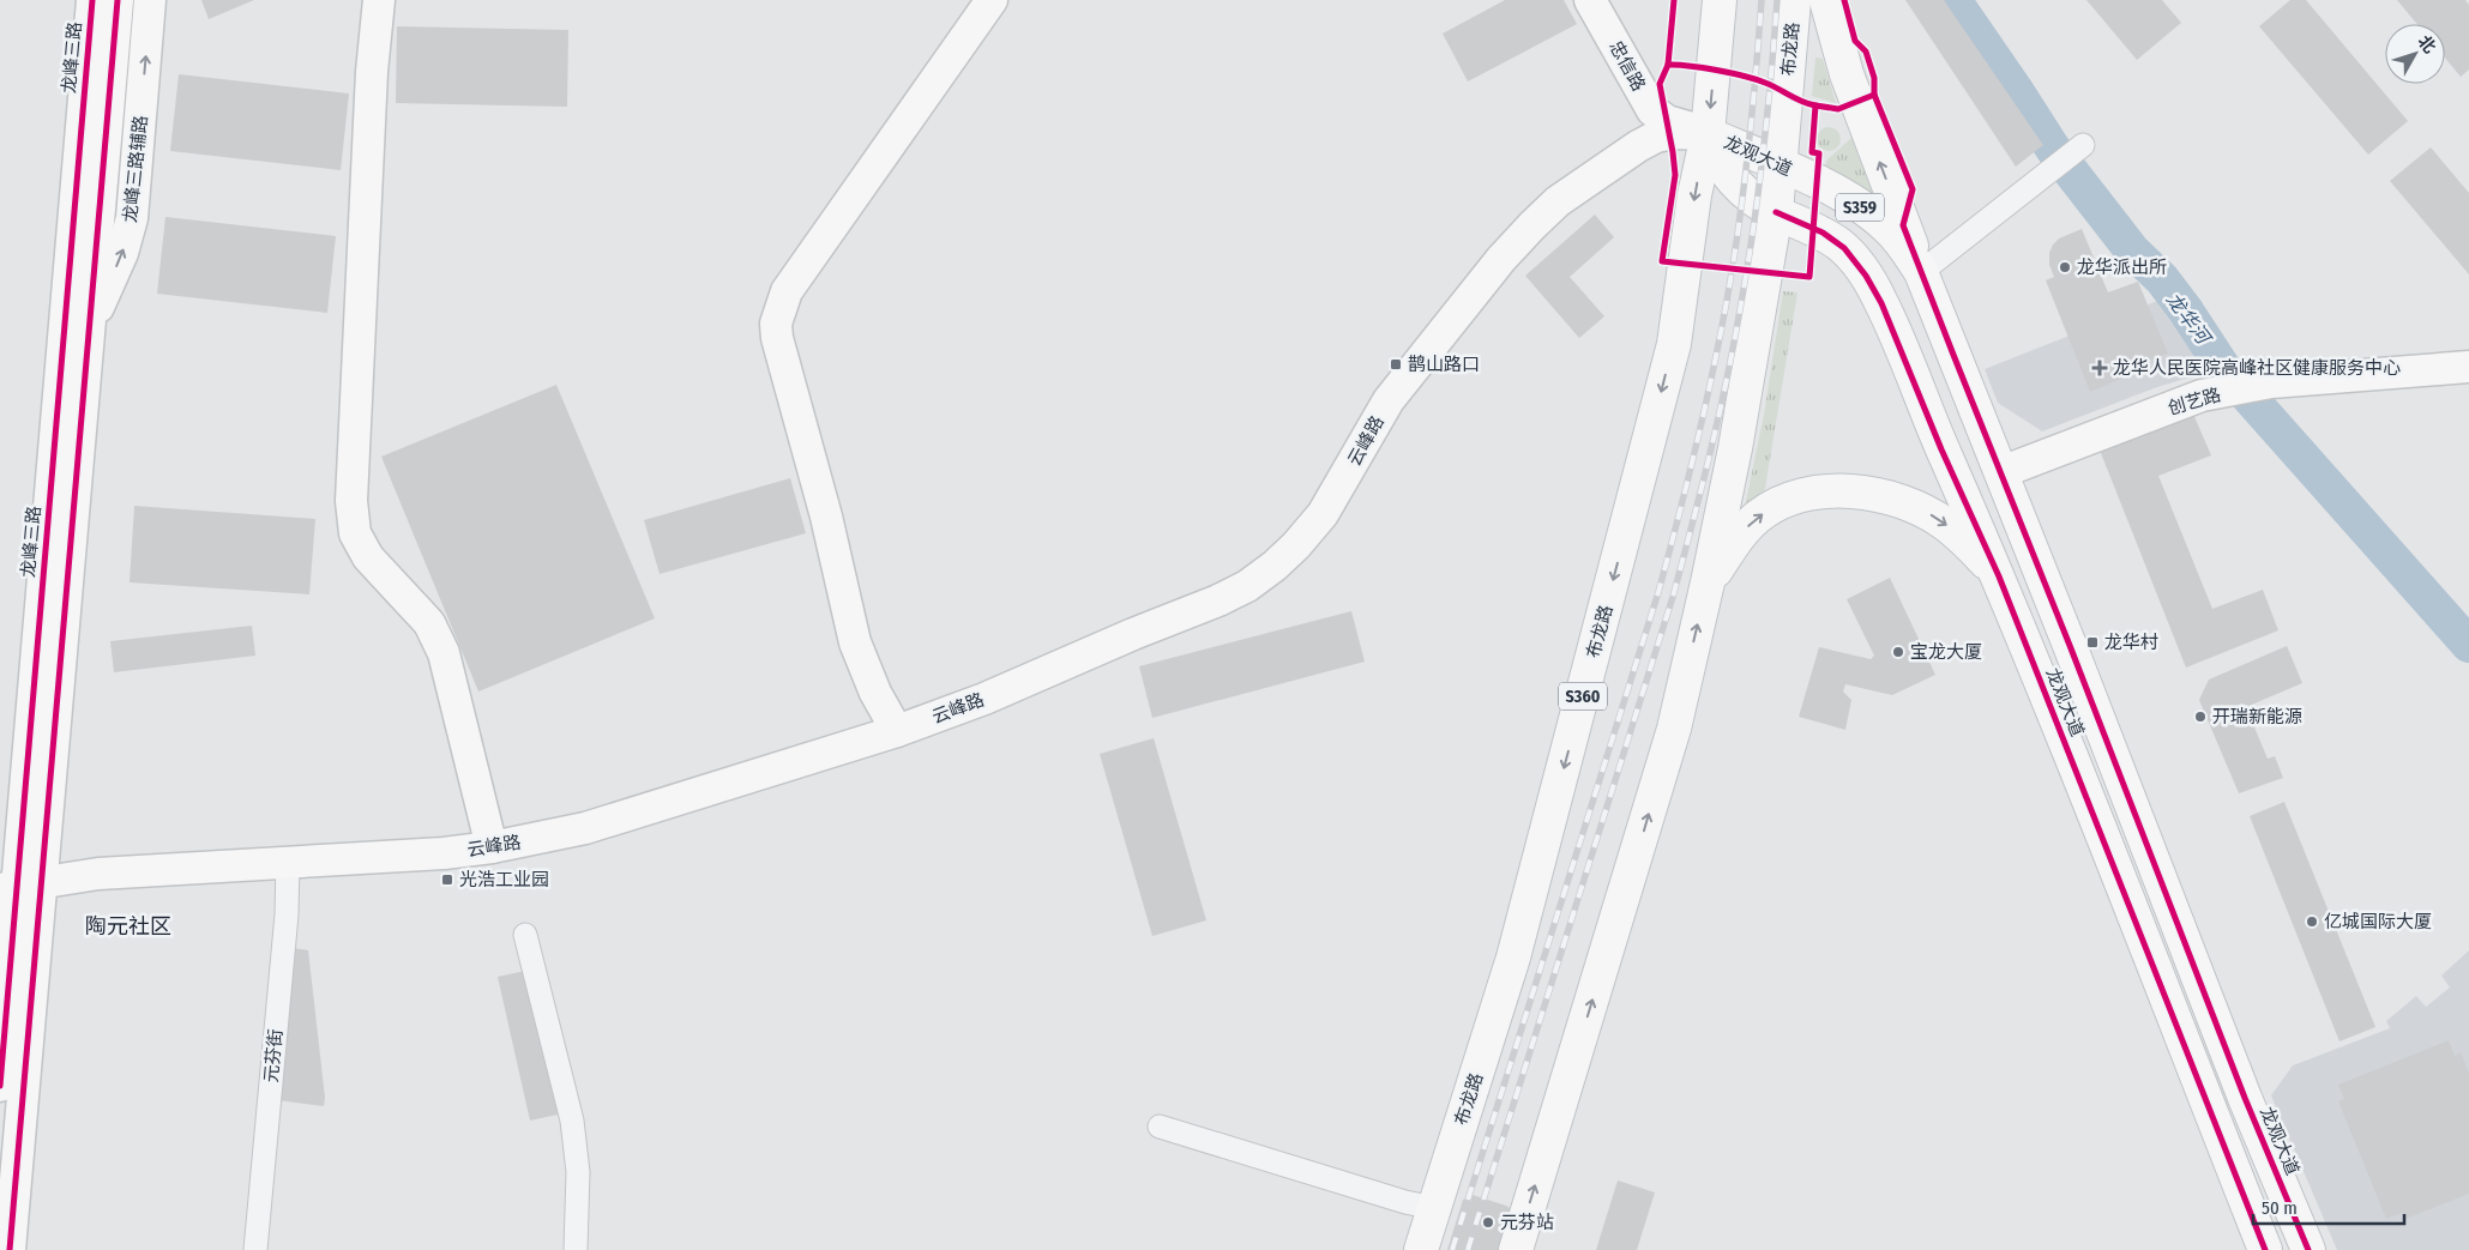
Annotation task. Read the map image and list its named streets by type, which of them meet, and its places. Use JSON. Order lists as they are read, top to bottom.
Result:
{
  "streets": {
    "main road": [
      "布龙路",
      "龙观大道",
      "S359",
      "S360"
    ],
    "street": [
      "龙峰三路",
      "忠信路",
      "龙峰三路辅路",
      "创艺路",
      "云峰路",
      "元芬街"
    ]
  },
  "crossings": [
    ["布龙路", "忠信路"],
    ["布龙路", "龙观大道"],
    ["布龙路", "云峰路"],
    ["龙峰三路", "龙峰三路辅路"],
    ["龙峰三路", "云峰路"],
    ["忠信路", "龙观大道"],
    ["忠信路", "云峰路"],
    ["龙观大道", "创艺路"],
    ["龙观大道", "云峰路"],
    ["云峰路", "元芬街"]
  ],
  "districts": ["陶元社区"],
  "water": ["龙华河"],
  "places": {
    "other": [
      "龙华派出所",
      "宝龙大厦",
      "开瑞新能源",
      "亿城国际大厦",
      "元芬站"
    ],
    "transit": ["鹊山路口", "龙华村", "光浩工业园"],
    "health": ["龙华人民医院高峰社区健康服务中心"]
  },
  "scale_bar": "50 m",
  "north": "top right"
}
